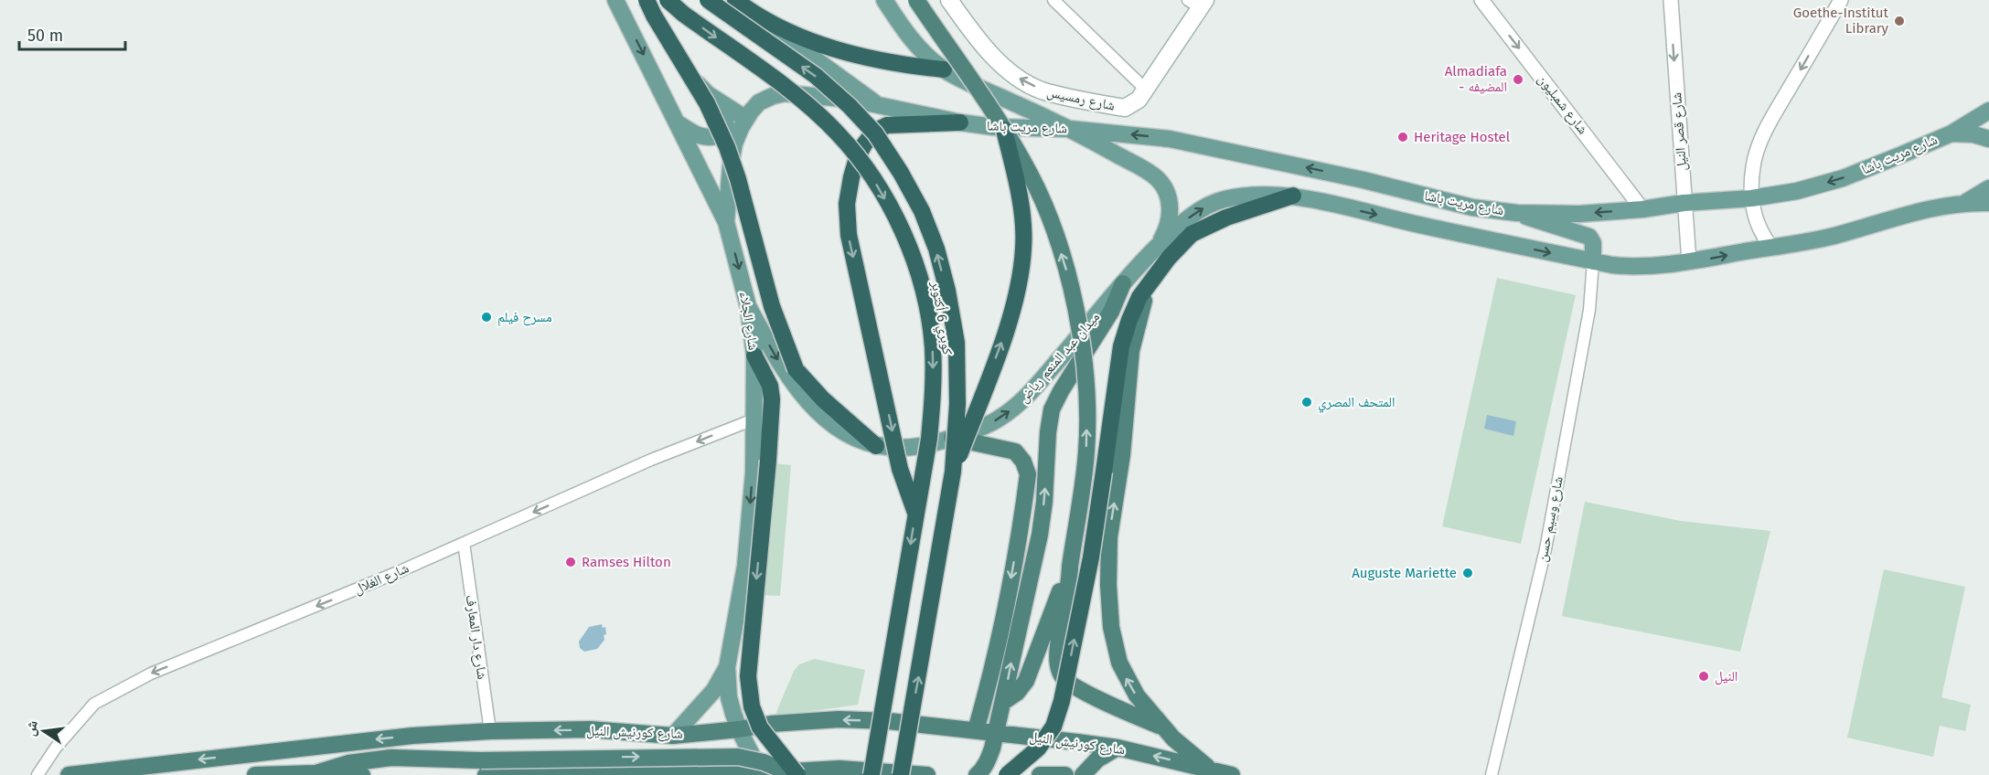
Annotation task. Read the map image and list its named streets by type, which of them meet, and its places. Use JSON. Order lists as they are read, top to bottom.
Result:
{
  "streets": {
    "highway": ["كوبري 6 أكتوبر", "شارع كورنيش النيل"],
    "main road": [
      "شارع رمسيس",
      "شارع مريت باشا",
      "شارع الجلاء",
      "ميدان عبد المنعم رياض"
    ],
    "street": [
      "شارع شمبليون",
      "شارع قصر النيل",
      "شارع وسيم حسن",
      "شارع الغلال",
      "شارع دار المعارف"
    ]
  },
  "crossings": [
    ["شارع رمسيس", "شارع مريت باشا"],
    ["شارع شمبليون", "شارع مريت باشا"],
    ["شارع مريت باشا", "شارع قصر النيل"],
    ["شارع مريت باشا", "شارع الجلاء"],
    ["شارع الجلاء", "ميدان عبد المنعم رياض"],
    ["شارع الجلاء", "شارع الغلال"],
    ["شارع الجلاء", "شارع كورنيش النيل"],
    ["شارع الغلال", "شارع دار المعارف"],
    ["شارع دار المعارف", "شارع كورنيش النيل"]
  ],
  "one_way": [
    "شارع شمبليون",
    "شارع قصر النيل",
    "شارع الجلاء",
    "شارع الغلال"
  ],
  "places": [
    "Goethe-Institut Library",
    "Almadiafa - المضيفه",
    "Heritage Hostel",
    "مسرح فيلم",
    "المتحف المصري",
    "Ramses Hilton",
    "Auguste Mariette",
    "النيل"
  ],
  "scale_bar": "50 m",
  "north": "left"
}
